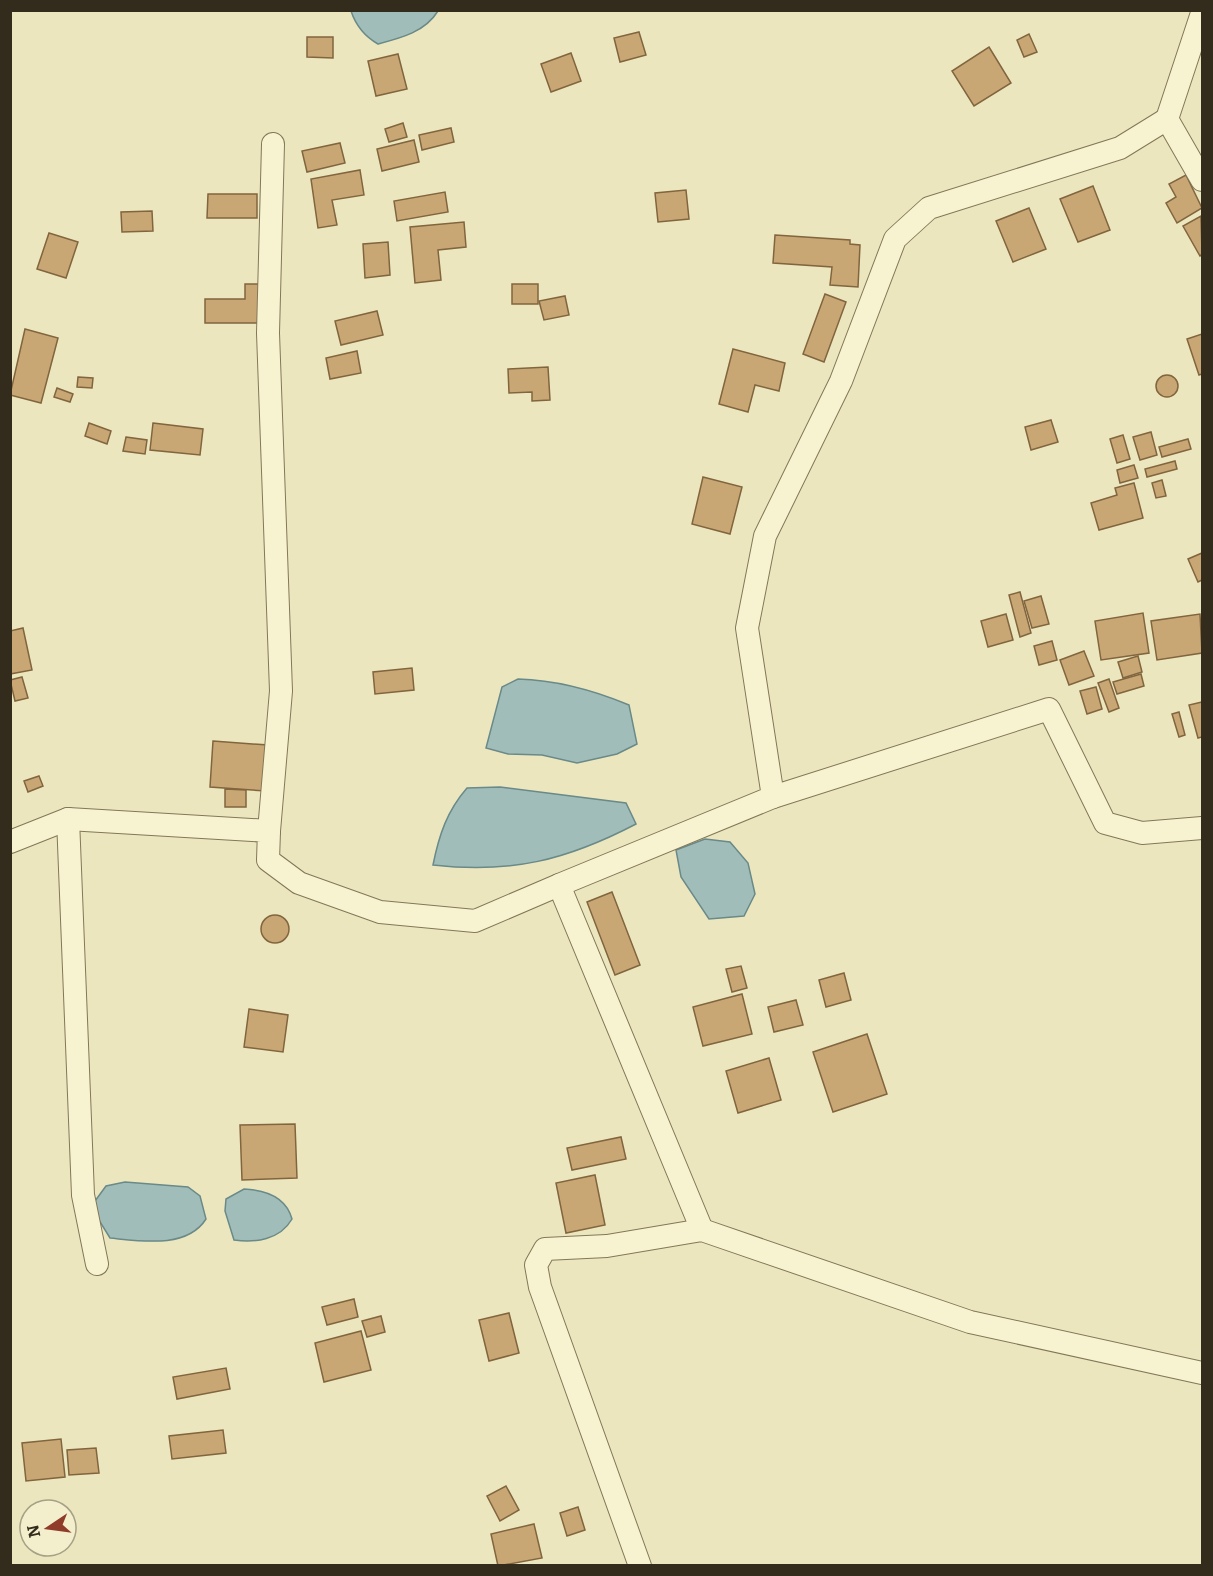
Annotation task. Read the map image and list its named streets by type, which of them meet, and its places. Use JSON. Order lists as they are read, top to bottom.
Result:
{
  "north": "left"
}
